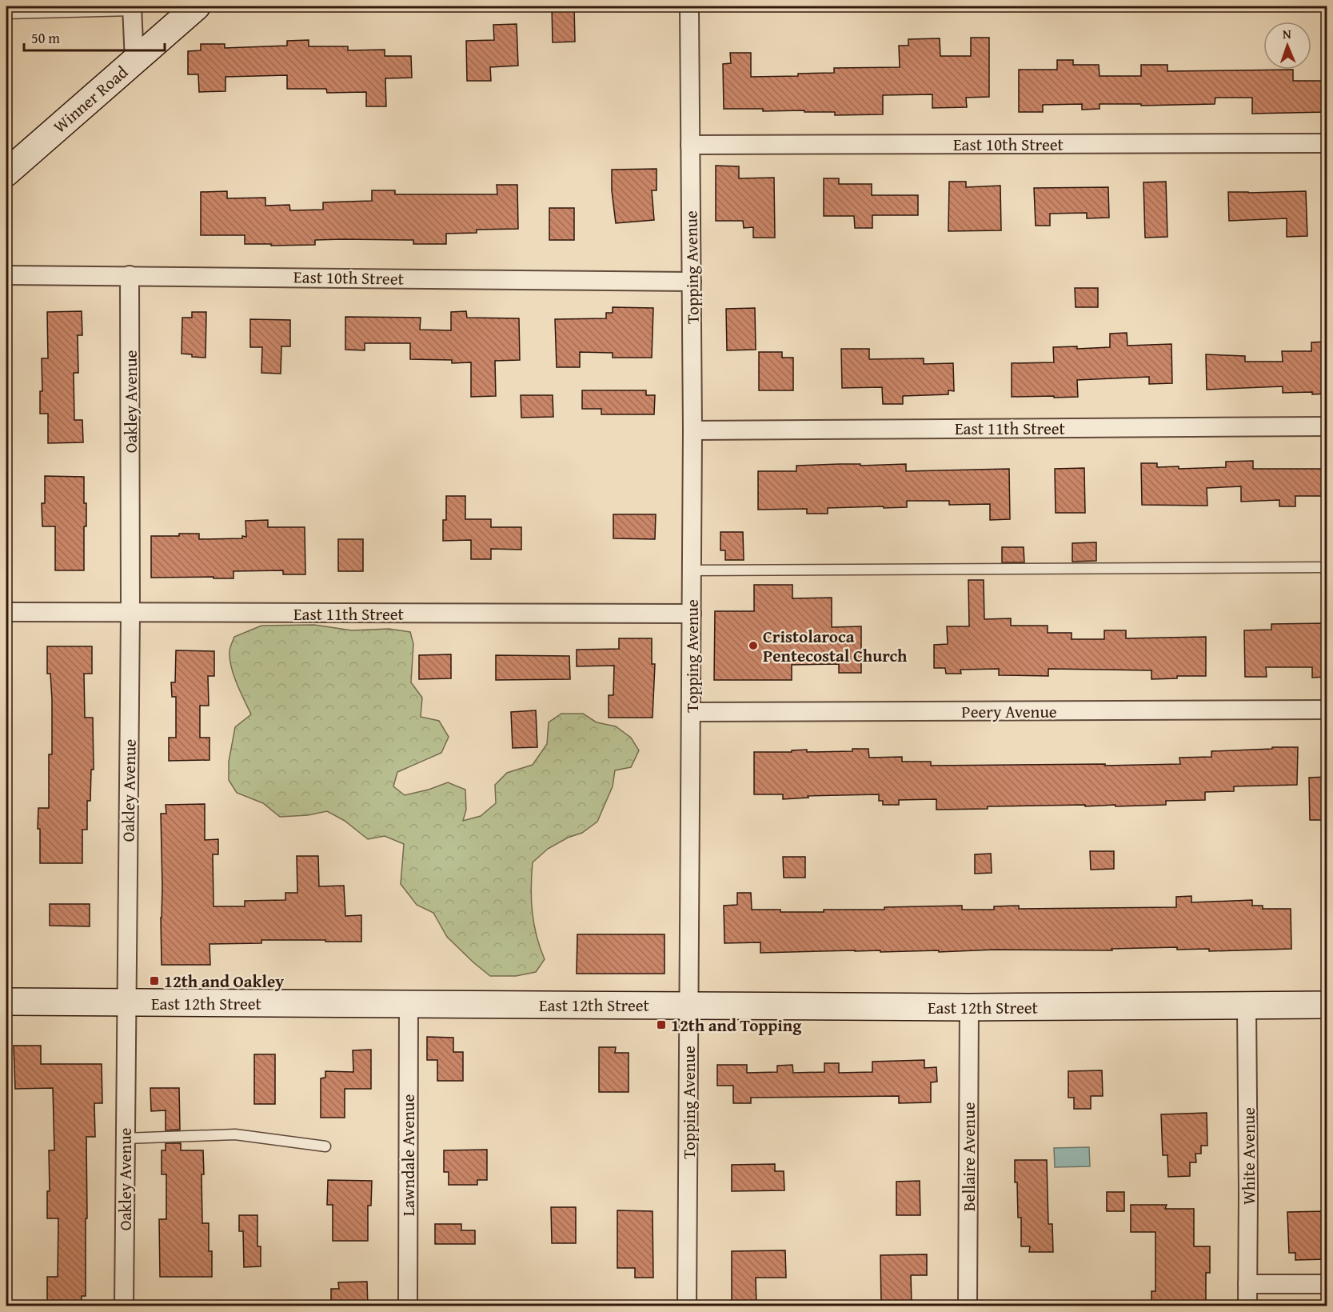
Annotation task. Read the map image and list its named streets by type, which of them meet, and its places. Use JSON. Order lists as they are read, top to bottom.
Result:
{
  "streets": {
    "street": [
      "Winner Road",
      "East 10th Street",
      "Topping Avenue",
      "Oakley Avenue",
      "East 11th Street",
      "Peery Avenue",
      "East 12th Street",
      "Lawndale Avenue",
      "White Avenue",
      "Bellaire Avenue"
    ]
  },
  "crossings": [
    ["East 10th Street", "Topping Avenue"],
    ["East 10th Street", "Oakley Avenue"],
    ["Topping Avenue", "East 11th Street"],
    ["Topping Avenue", "Peery Avenue"],
    ["Topping Avenue", "East 12th Street"],
    ["Oakley Avenue", "East 11th Street"],
    ["Oakley Avenue", "East 12th Street"],
    ["East 12th Street", "Lawndale Avenue"],
    ["East 12th Street", "White Avenue"],
    ["East 12th Street", "Bellaire Avenue"]
  ],
  "places": {
    "other": ["Cristolaroca Pentecostal Church"],
    "transit": ["12th and Oakley", "12th and Topping"]
  },
  "scale_bar": "50 m",
  "north": "top"
}
